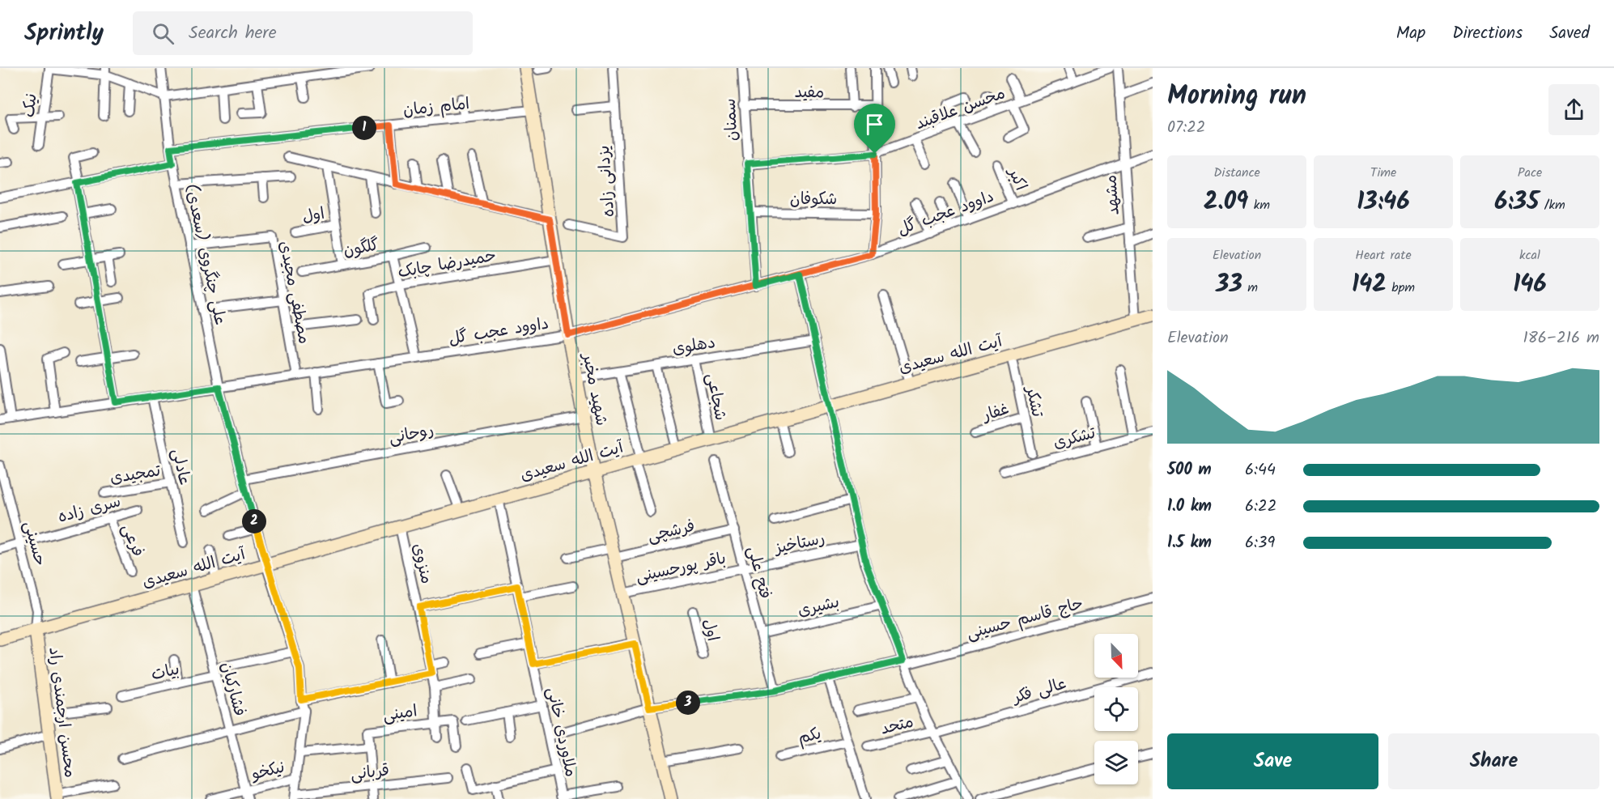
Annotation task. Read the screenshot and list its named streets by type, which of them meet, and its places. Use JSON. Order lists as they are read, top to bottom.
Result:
{
  "streets": {
    "main road": ["آیت الله سعیدی", "شهید مخبر", "محسن ارجمندی راد"],
    "street": [
      "مفید",
      "نیک",
      "امام زمان",
      "محسن علاقبند",
      "سمنان",
      "اکبر",
      "یزدانی زاده",
      "مشهد",
      "شکوفان",
      "داوود عجب گل",
      "اول",
      "گلگون",
      "علی چنگروی (سعدی)",
      "حمیدرضا چابک",
      "مصطفی مجیدی",
      "دهلوی",
      "شجاعی",
      "تشکر",
      "غفار",
      "روحانی",
      "تشکری",
      "عادلی",
      "تمجیدی",
      "سری زاده",
      "فرشچی",
      "فرعی",
      "رستاخیز",
      "حسینی",
      "منزوی",
      "باقر پورحسینی",
      "فتح علی",
      "بشیری",
      "حاج قاسم حسینی",
      "بیات",
      "فشارکیان",
      "عالی فکر",
      "امینی",
      "متحد",
      "ملاوردی خانی",
      "یکم",
      "نیکخو",
      "قربانی"
    ]
  },
  "crossings": [
    ["مفید", "سمنان"],
    ["امام زمان", "علی چنگروی (سعدی)"],
    ["امام زمان", "شهید مخبر"],
    ["محسن علاقبند", "سمنان"],
    ["سمنان", "شکوفان"],
    ["سمنان", "داوود عجب گل"],
    ["اکبر", "داوود عجب گل"],
    ["مشهد", "داوود عجب گل"],
    ["مشهد", "آیت الله سعیدی"],
    ["داوود عجب گل", "علی چنگروی (سعدی)"],
    ["داوود عجب گل", "مصطفی مجیدی"],
    ["داوود عجب گل", "شهید مخبر"],
    ["داوود عجب گل", "عادلی"],
    ["علی چنگروی (سعدی)", "مصطفی مجیدی"],
    ["علی چنگروی (سعدی)", "آیت الله سعیدی"],
    ["علی چنگروی (سعدی)", "روحانی"],
    ["علی چنگروی (سعدی)", "بیات"],
    ["حمیدرضا چابک", "شهید مخبر"],
    ["دهلوی", "شهید مخبر"],
    ["دهلوی", "شجاعی"],
    ["آیت الله سعیدی", "شهید مخبر"],
    ["آیت الله سعیدی", "شجاعی"],
    ["آیت الله سعیدی", "تشکر"],
    ["آیت الله سعیدی", "حسینی"],
    ["آیت الله سعیدی", "منزوی"],
    ["آیت الله سعیدی", "فشارکیان"],
    ["آیت الله سعیدی", "محسن ارجمندی راد"],
    ["آیت الله سعیدی", "ملاوردی خانی"],
    ["شهید مخبر", "روحانی"],
    ["شهید مخبر", "فرشچی"],
    ["شهید مخبر", "باقر پورحسینی"],
    ["شهید مخبر", "حاج قاسم حسینی"],
    ["تشکر", "غفار"],
    ["عادلی", "تمجیدی"],
    ["سری زاده", "فرعی"],
    ["سری زاده", "حسینی"],
    ["فرشچی", "فتح علی"],
    ["رستاخیز", "باقر پورحسینی"],
    ["رستاخیز", "فتح علی"],
    ["حسینی", "محسن ارجمندی راد"],
    ["منزوی", "امینی"],
    ["باقر پورحسینی", "فتح علی"],
    ["فتح علی", "بشیری"],
    ["فتح علی", "حاج قاسم حسینی"],
    ["حاج قاسم حسینی", "ملاوردی خانی"],
    ["بیات", "فشارکیان"],
    ["فشارکیان", "نیکخو"],
    ["عالی فکر", "متحد"]
  ],
  "north": "bottom right",
  "page": {
    "header": "Sprintly",
    "search": "Search here",
    "nav": ["Map", "Directions", "Saved"],
    "heading": ["Morning run", "07:22"],
    "pins": ["1", "2", "3"],
    "stats": [
      ["Distance", "2.09 km"],
      ["Time", "13:46"],
      ["Pace", "6:35 /km"],
      ["Elevation", "33 m"],
      ["Heart rate", "142 bpm"],
      ["kcal", "146"]
    ],
    "chart": ["Elevation", "186–216 m"],
    "list": [
      {
        "name": "500 m",
        "note": "6:44"
      },
      {
        "name": "1.0 km",
        "note": "6:22"
      },
      {
        "name": "1.5 km",
        "note": "6:39"
      }
    ],
    "buttons": ["Save", "Share"]
  }
}
